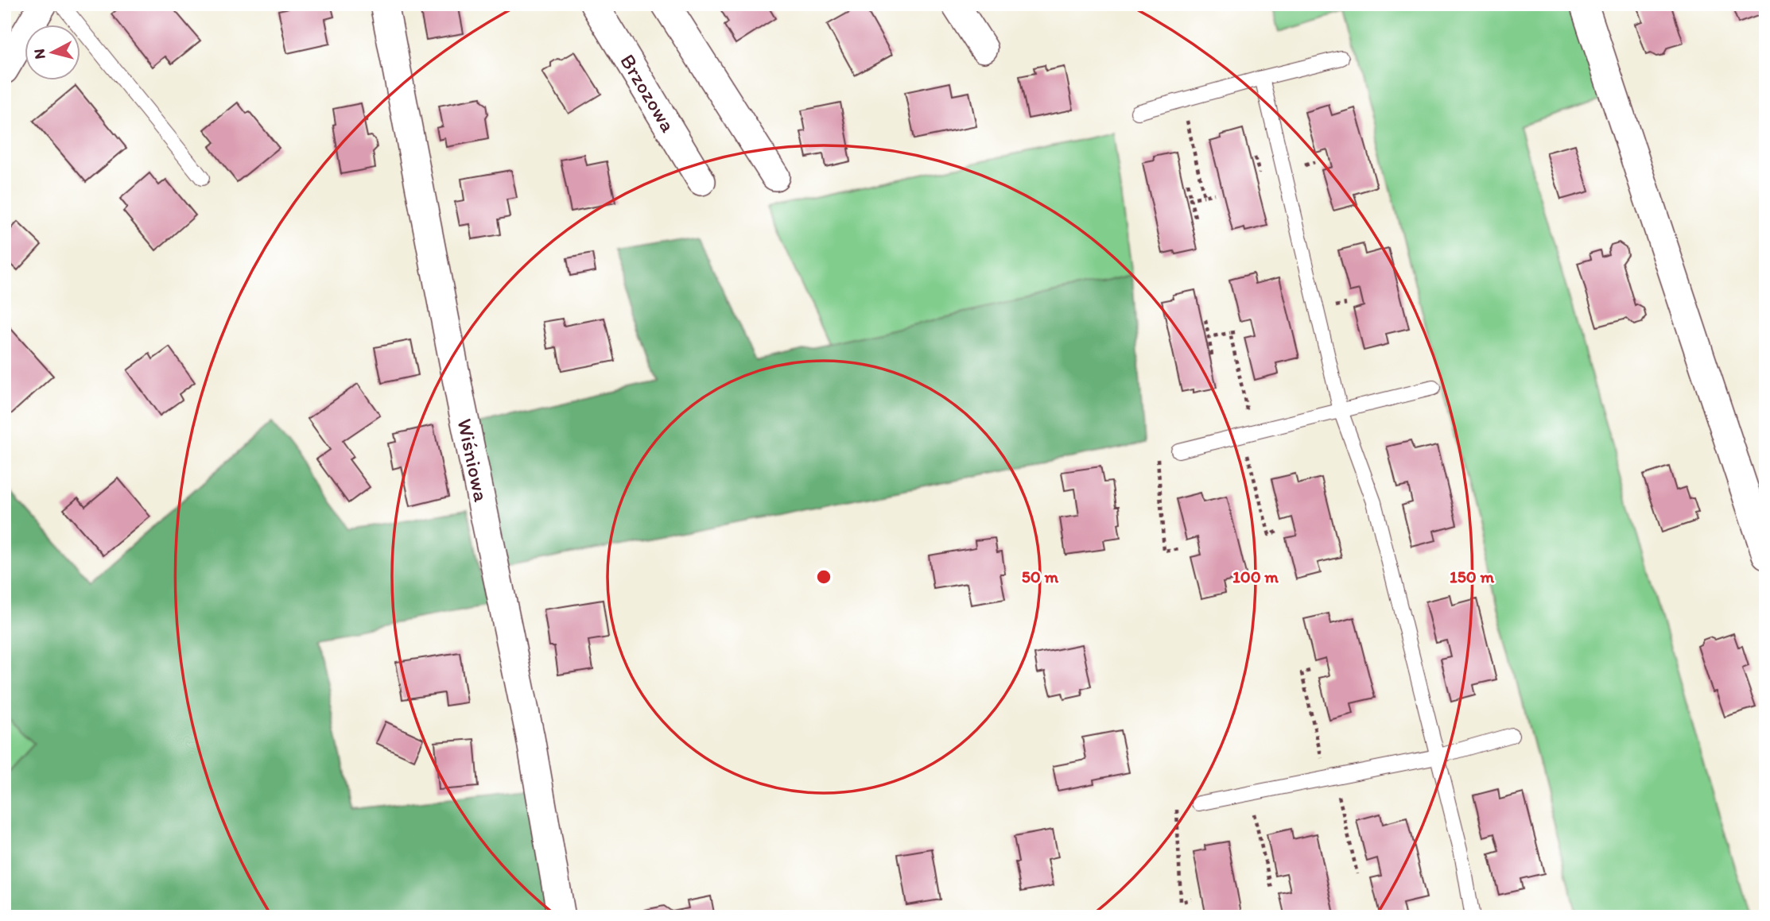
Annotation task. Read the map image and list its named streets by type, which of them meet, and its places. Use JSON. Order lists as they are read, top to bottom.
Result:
{
  "streets": {
    "street": ["Brzozowa", "Wiśniowa"]
  },
  "north": "left",
  "rings": ["50 m", "100 m", "150 m"]
}
